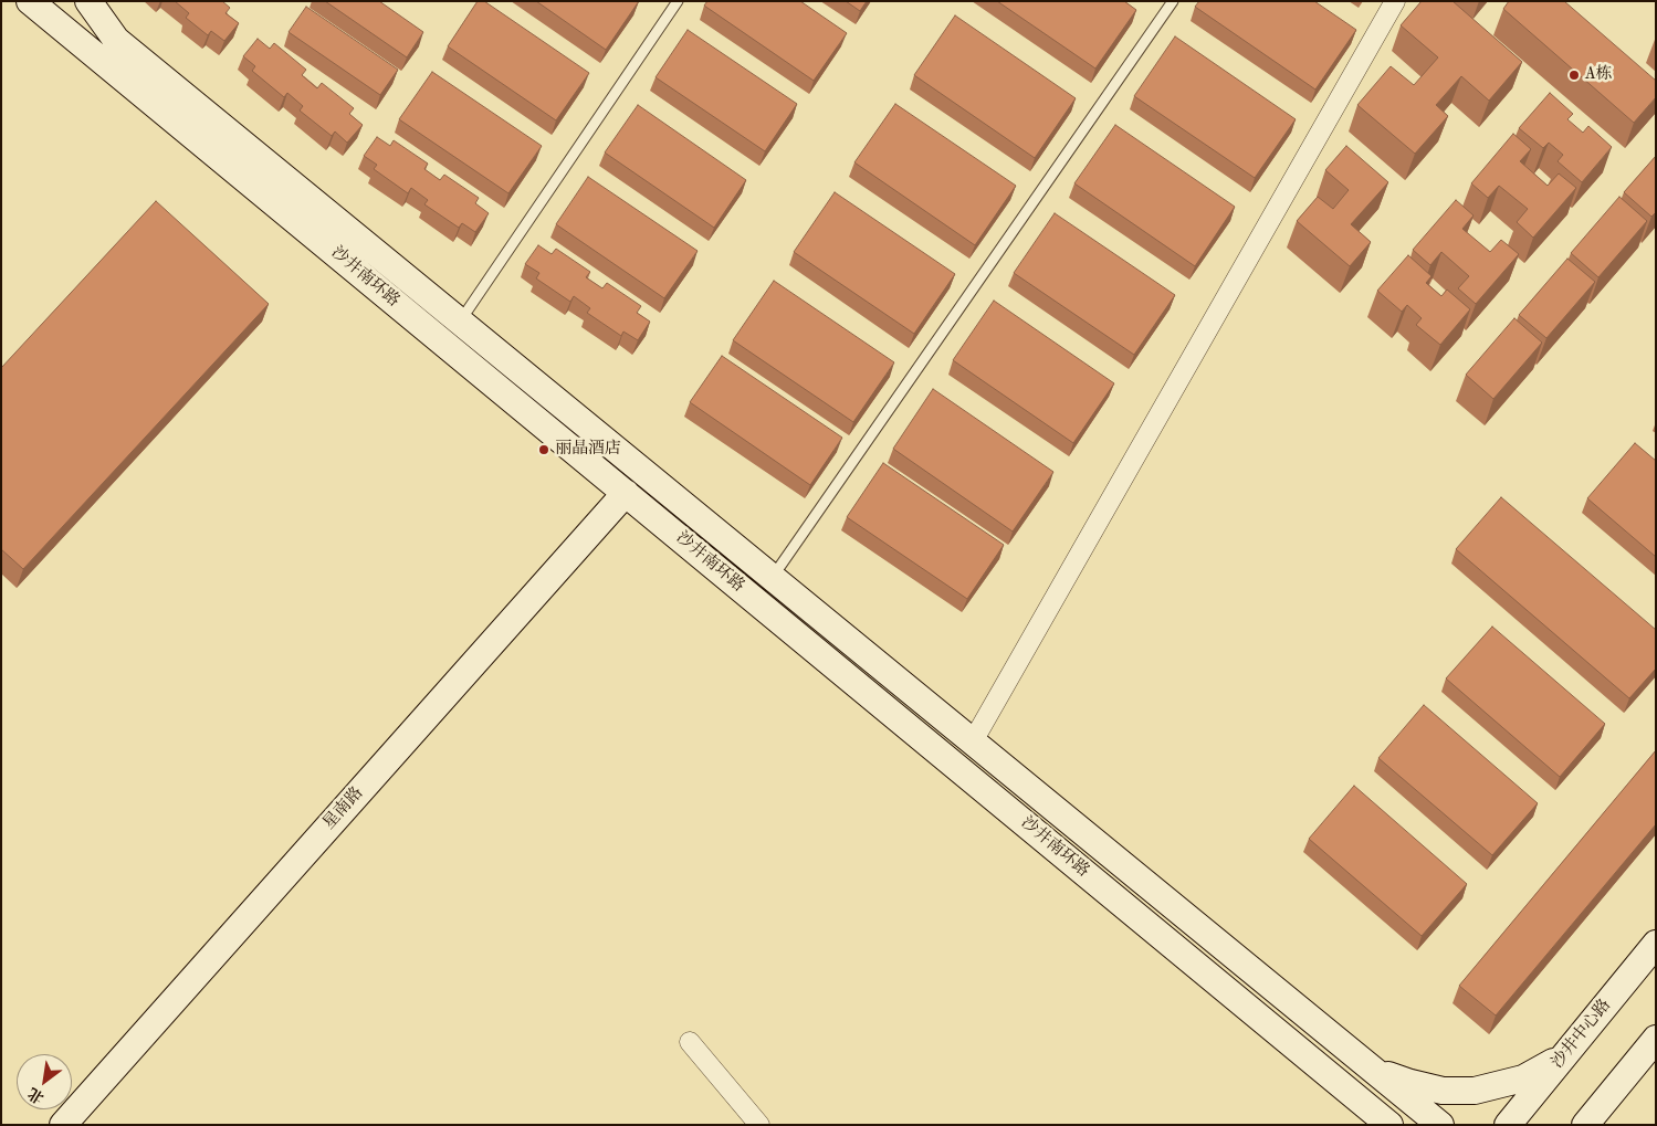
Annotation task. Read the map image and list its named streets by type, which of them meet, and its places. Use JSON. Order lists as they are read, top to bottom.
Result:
{
  "streets": {
    "main road": ["沙井南环路", "星南路", "沙井中心路"]
  },
  "crossings": [
    ["沙井南环路", "星南路"]
  ],
  "places": ["A栋", "丽晶酒店"],
  "north": "bottom left"
}
